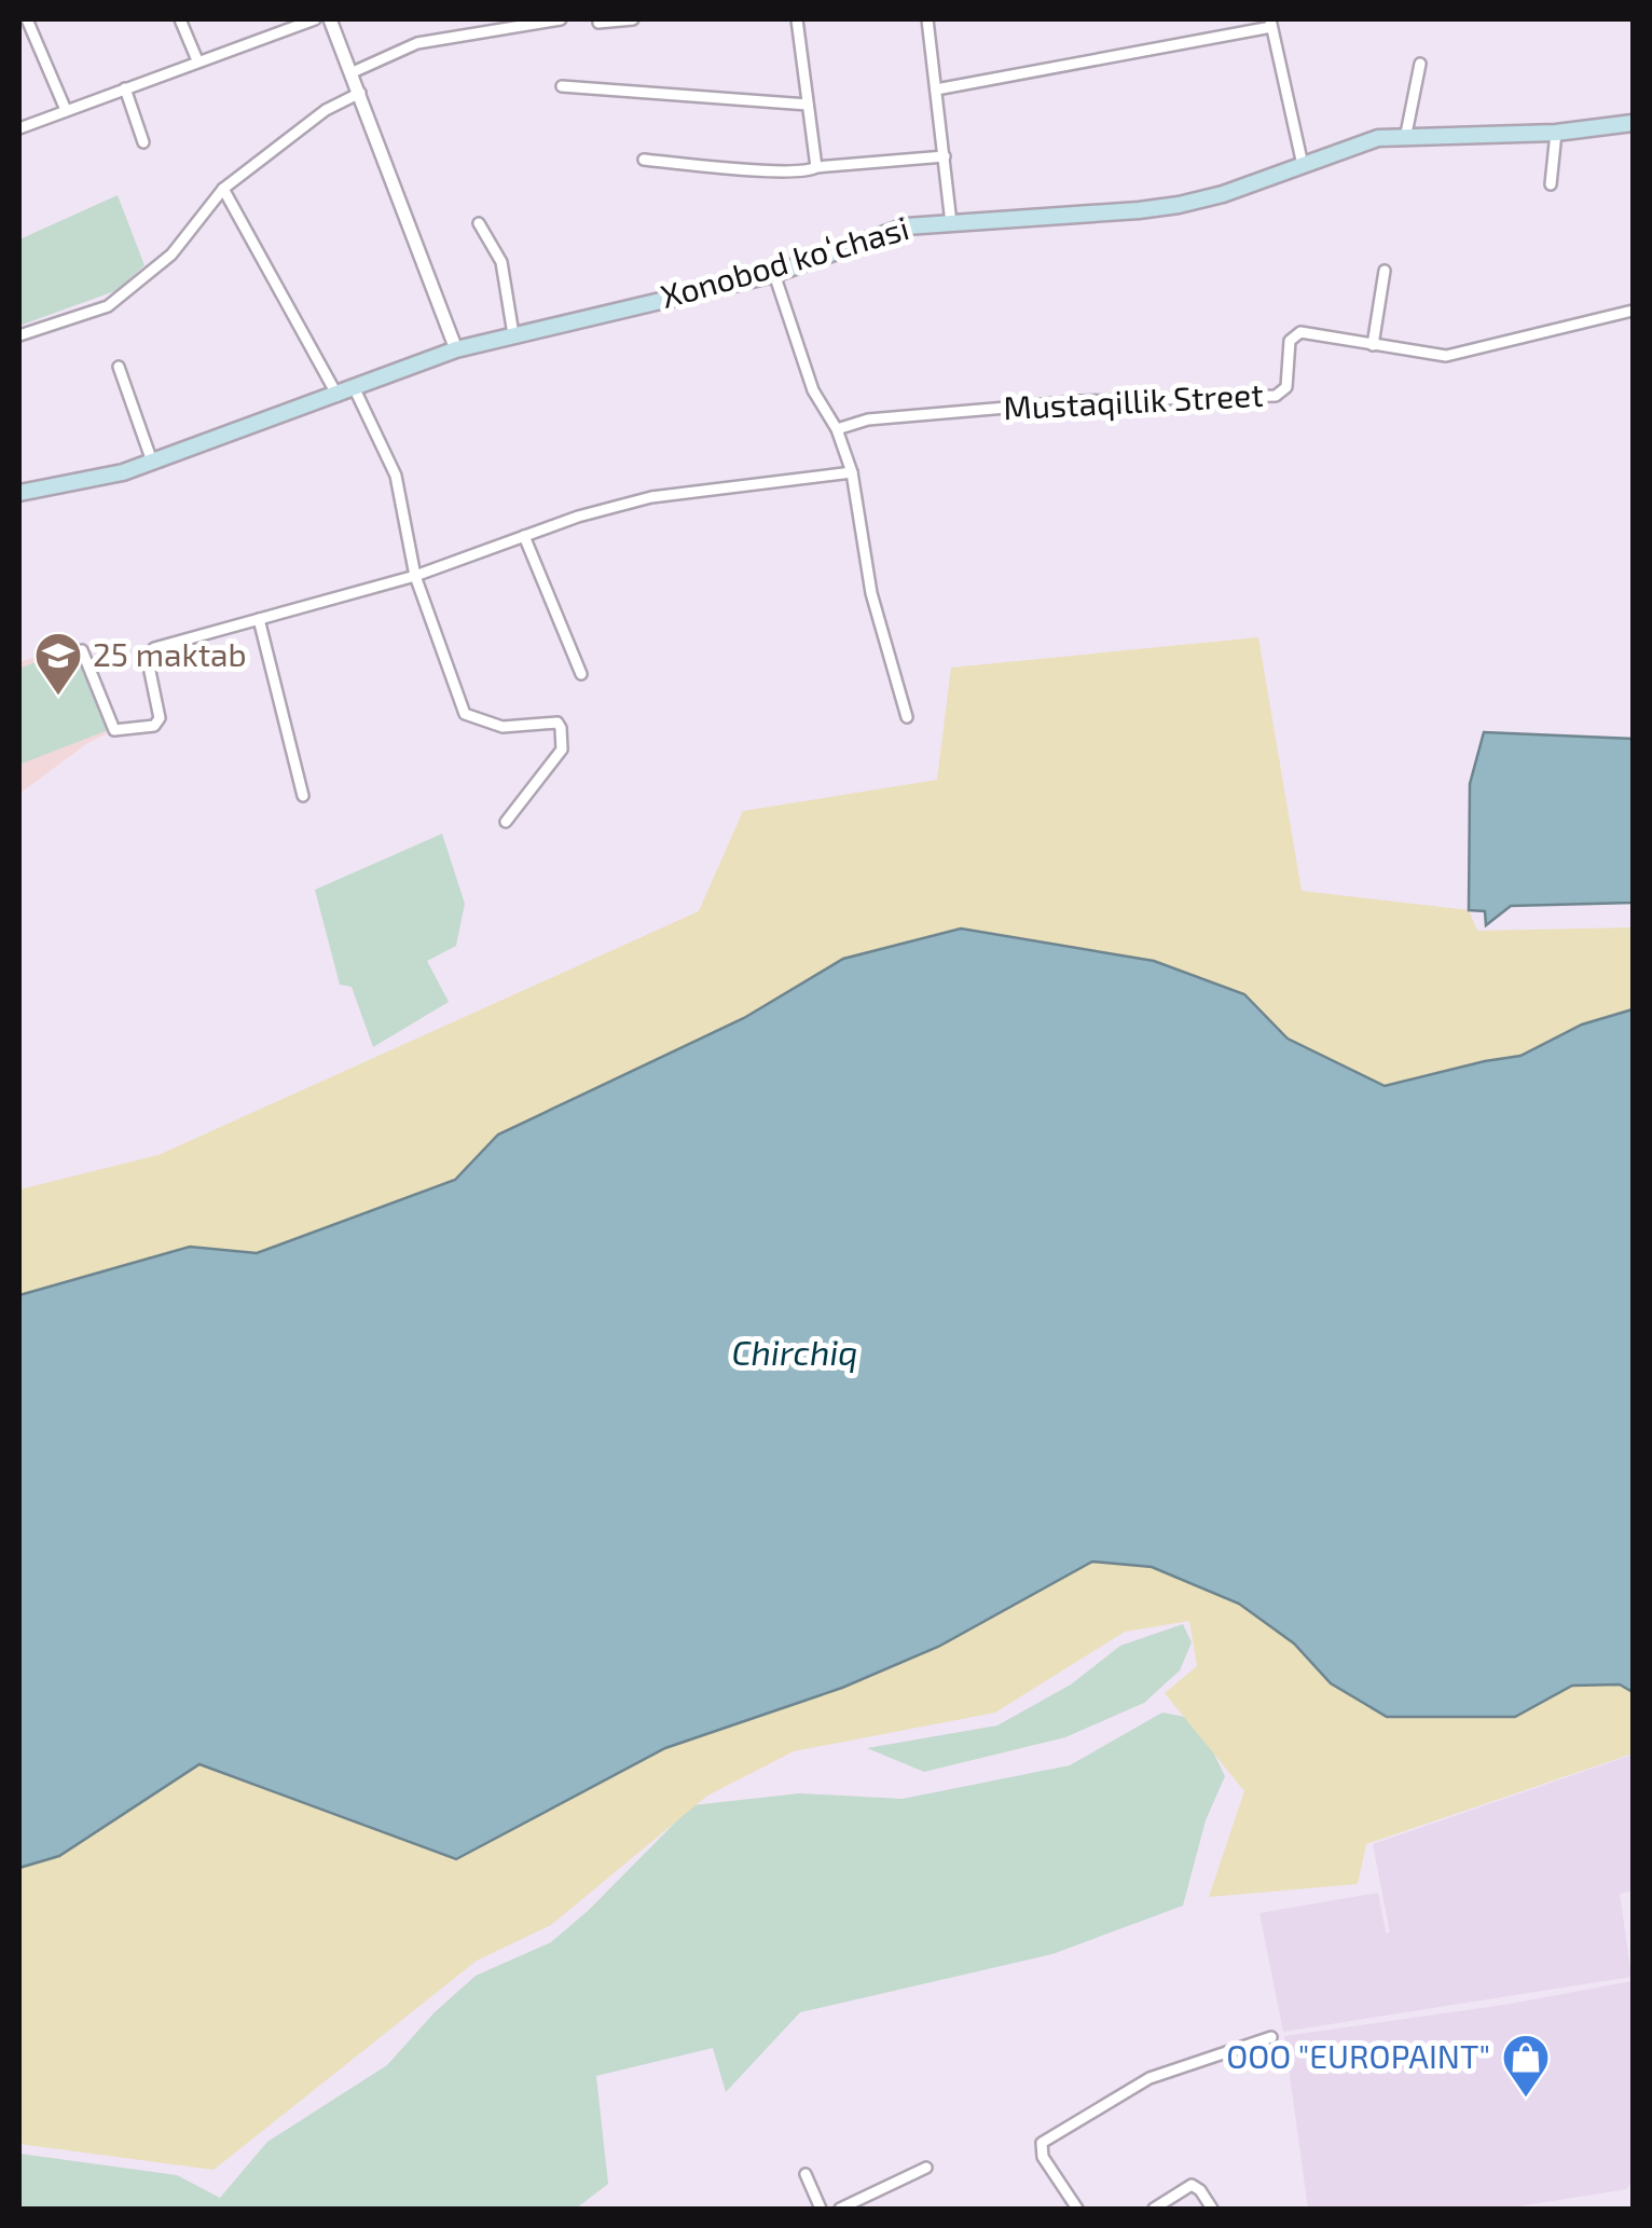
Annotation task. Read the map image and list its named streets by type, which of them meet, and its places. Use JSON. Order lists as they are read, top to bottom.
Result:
{
  "streets": {
    "main road": ["Xonobod koʻchasi"],
    "street": ["Mustaqillik Street"]
  },
  "water": ["Chirchiq"],
  "places": {
    "school or university": ["25 maktab"],
    "shop": ["OOO \"EUROPAINT\""]
  }
}
